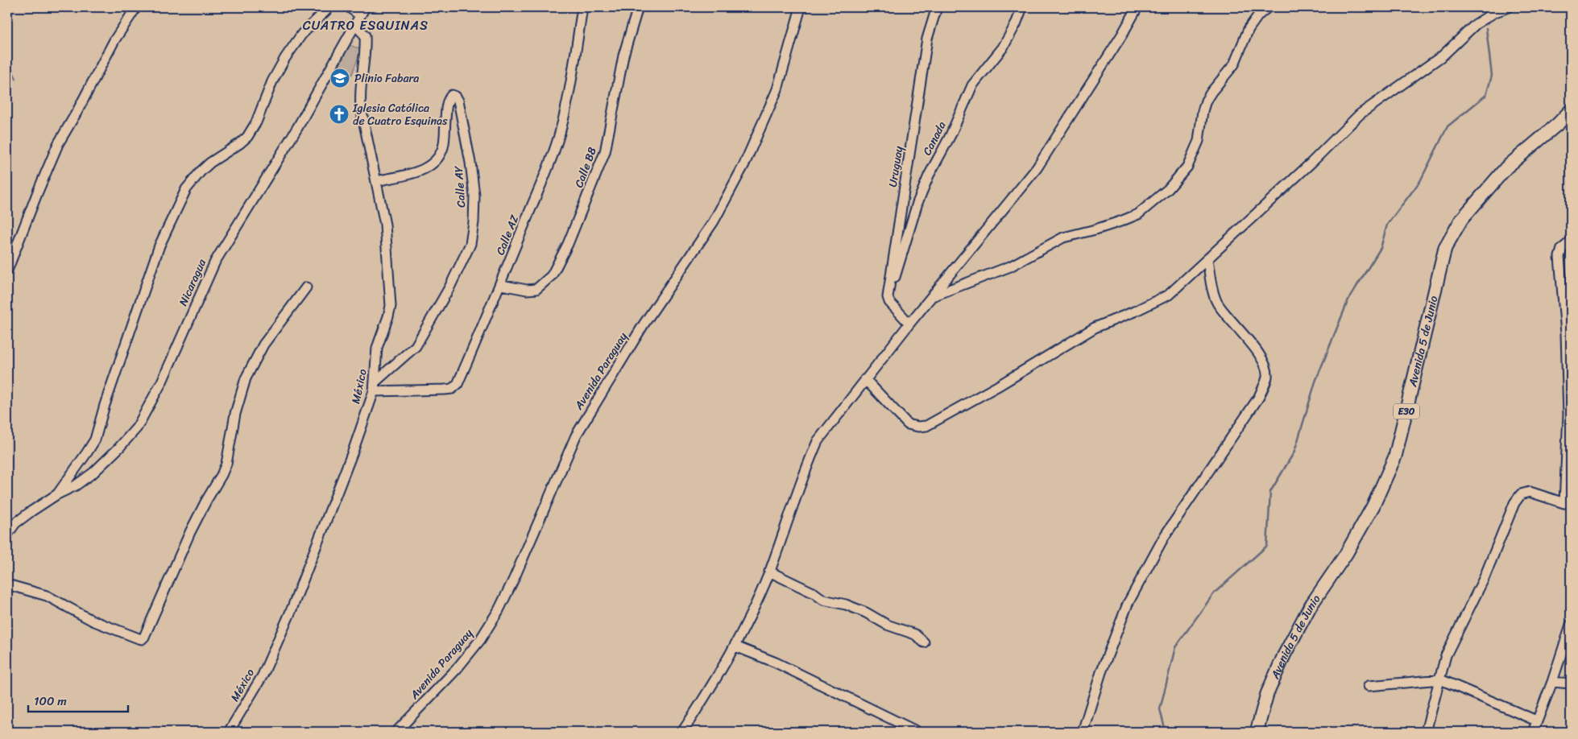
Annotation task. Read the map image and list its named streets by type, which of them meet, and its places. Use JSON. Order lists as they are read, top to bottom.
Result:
{
  "streets": {
    "main road": ["Avenida 5 de Junio", "E30"],
    "street": [
      "Canada",
      "Uruguay",
      "Calle B8",
      "Calle AY",
      "Calle AZ",
      "Nicaragua",
      "Avenida Paraguay",
      "México"
    ]
  },
  "crossings": [
    ["Canada", "Uruguay"],
    ["Calle B8", "Calle AZ"],
    ["Calle AY", "México"],
    ["Calle AZ", "México"],
    ["Nicaragua", "México"]
  ],
  "districts": ["CUATRO ESQUINAS"],
  "places": {
    "school or university": ["Plinio Fabara"],
    "church": ["Iglesia Católica de Cuatro Esquinas"]
  },
  "scale_bar": "100 m"
}
